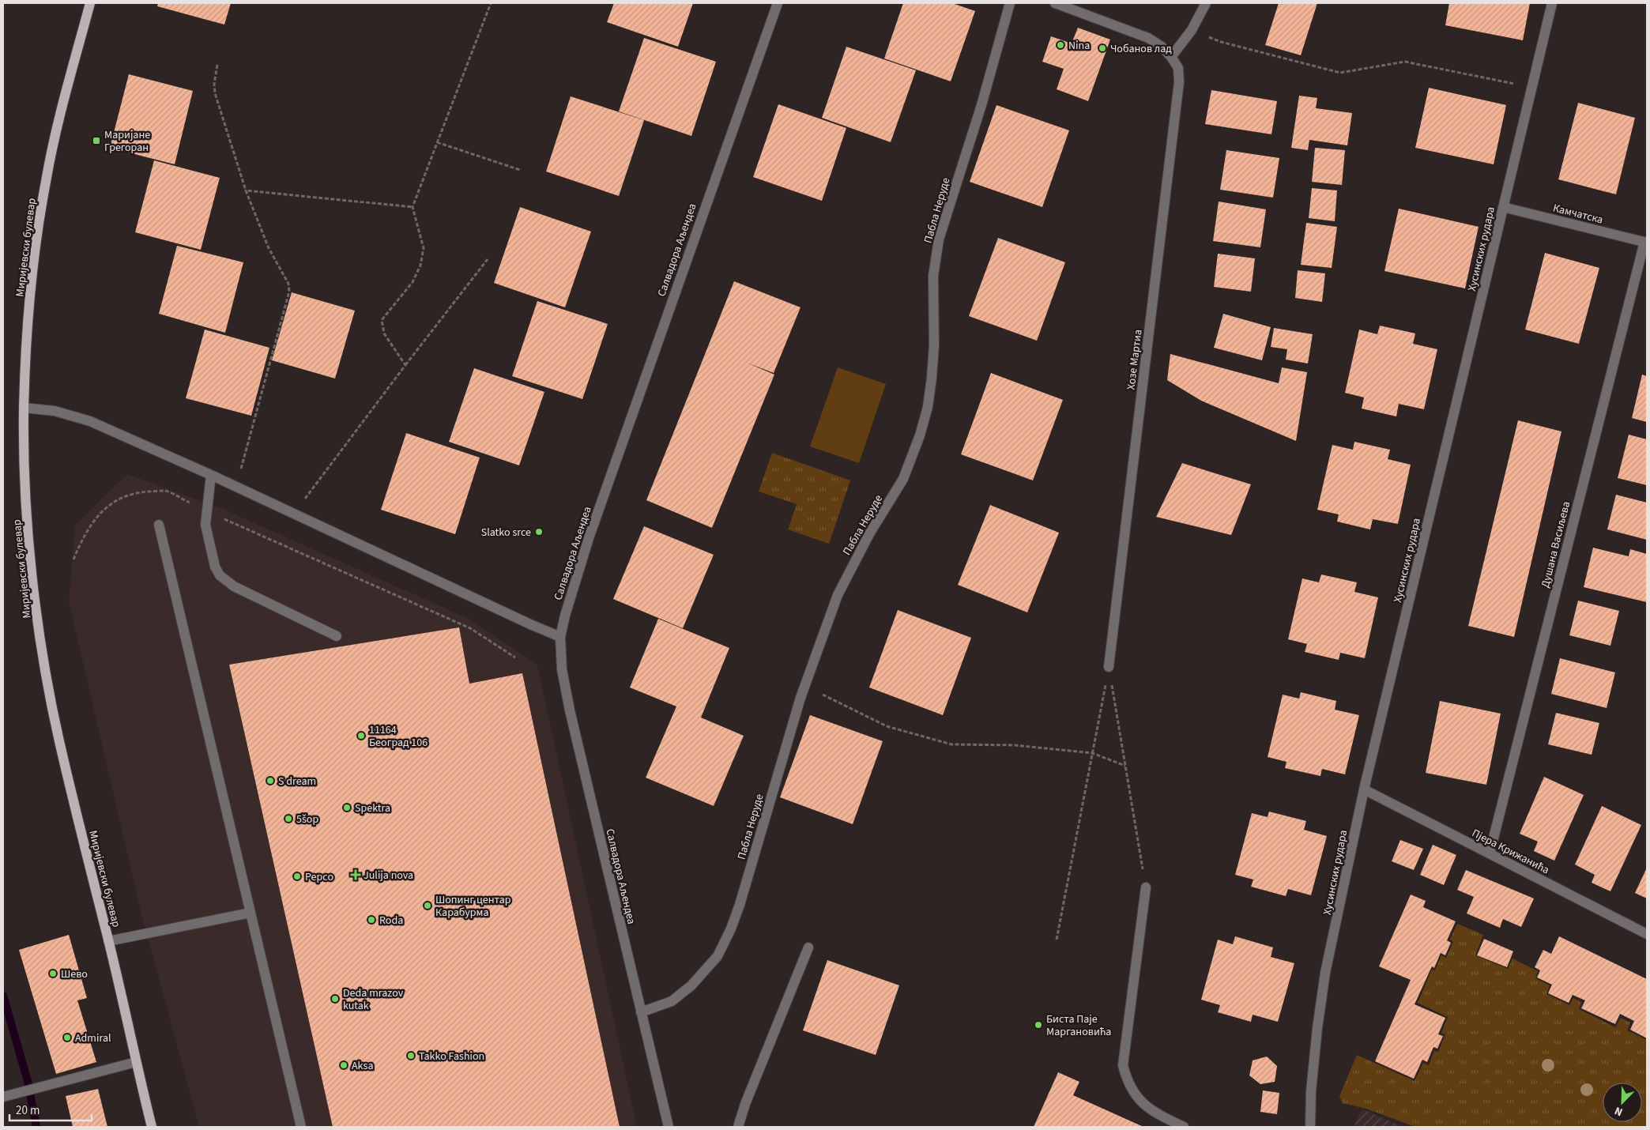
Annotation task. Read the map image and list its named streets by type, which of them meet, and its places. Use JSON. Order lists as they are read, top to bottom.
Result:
{
  "streets": {
    "main road": ["Миријевски булевар"],
    "street": [
      "Пабла Неруде",
      "Камчатска",
      "Хусинских рудара",
      "Салвадора Аљендеа",
      "Хозе Мартиа",
      "Душана Васиљева",
      "Пјера Крижанића"
    ]
  },
  "crossings": [
    ["Пабла Неруде", "Салвадора Аљендеа"],
    ["Камчатска", "Хусинских рудара"],
    ["Камчатска", "Душана Васиљева"],
    ["Хусинских рудара", "Пјера Крижанића"],
    ["Душана Васиљева", "Пјера Крижанића"]
  ],
  "places": {
    "other": [
      "Nina",
      "Чобанов лад",
      "Slatko srce",
      "11164 Београд 106",
      "S dream",
      "Spektra",
      "5šop",
      "Pepco",
      "Шопинг центар Карабурма",
      "Roda",
      "Шево",
      "Deda mrazov kutak",
      "Биста Паје Маргановића",
      "Admiral",
      "Takko Fashion",
      "Aksa"
    ],
    "transit": ["Маријане Грегоран"],
    "health": ["Julija nova"]
  },
  "scale_bar": "20 m",
  "north": "bottom left"
}
